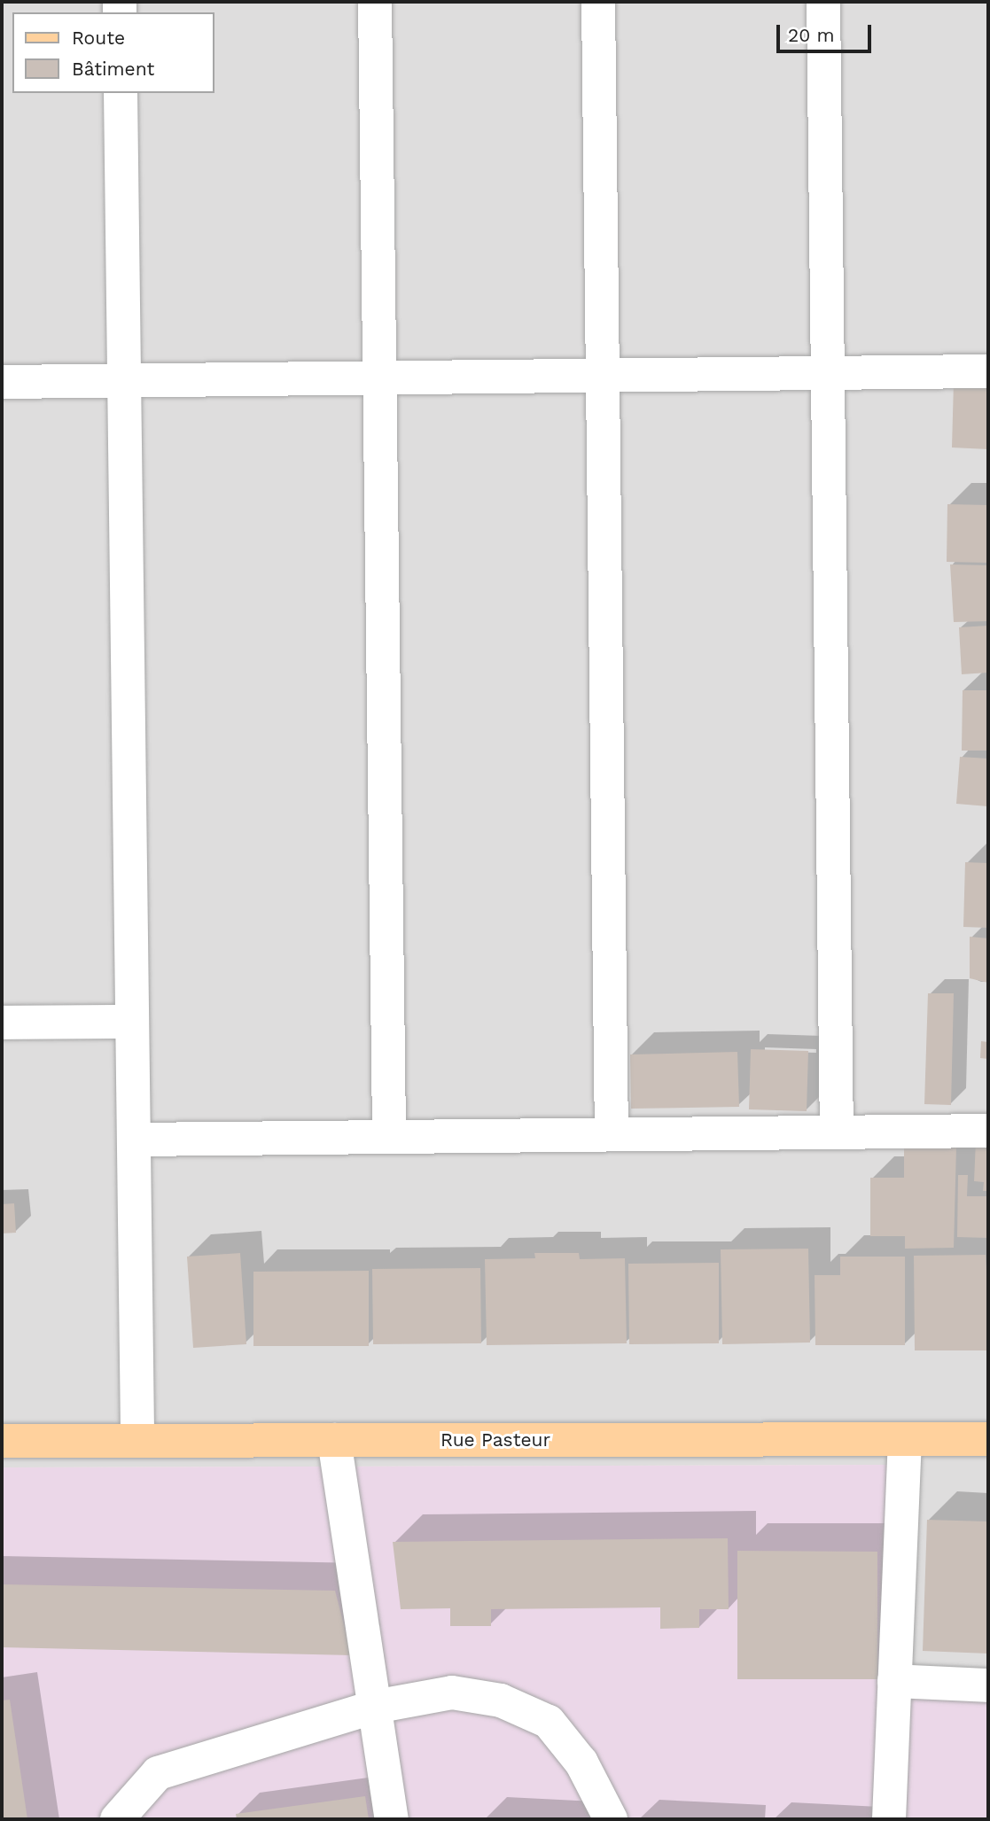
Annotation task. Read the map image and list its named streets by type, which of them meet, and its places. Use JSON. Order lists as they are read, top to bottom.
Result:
{
  "streets": {
    "main road": ["Rue Pasteur"]
  },
  "legend": ["Route", "Bâtiment"],
  "scale_bar": "20 m"
}
